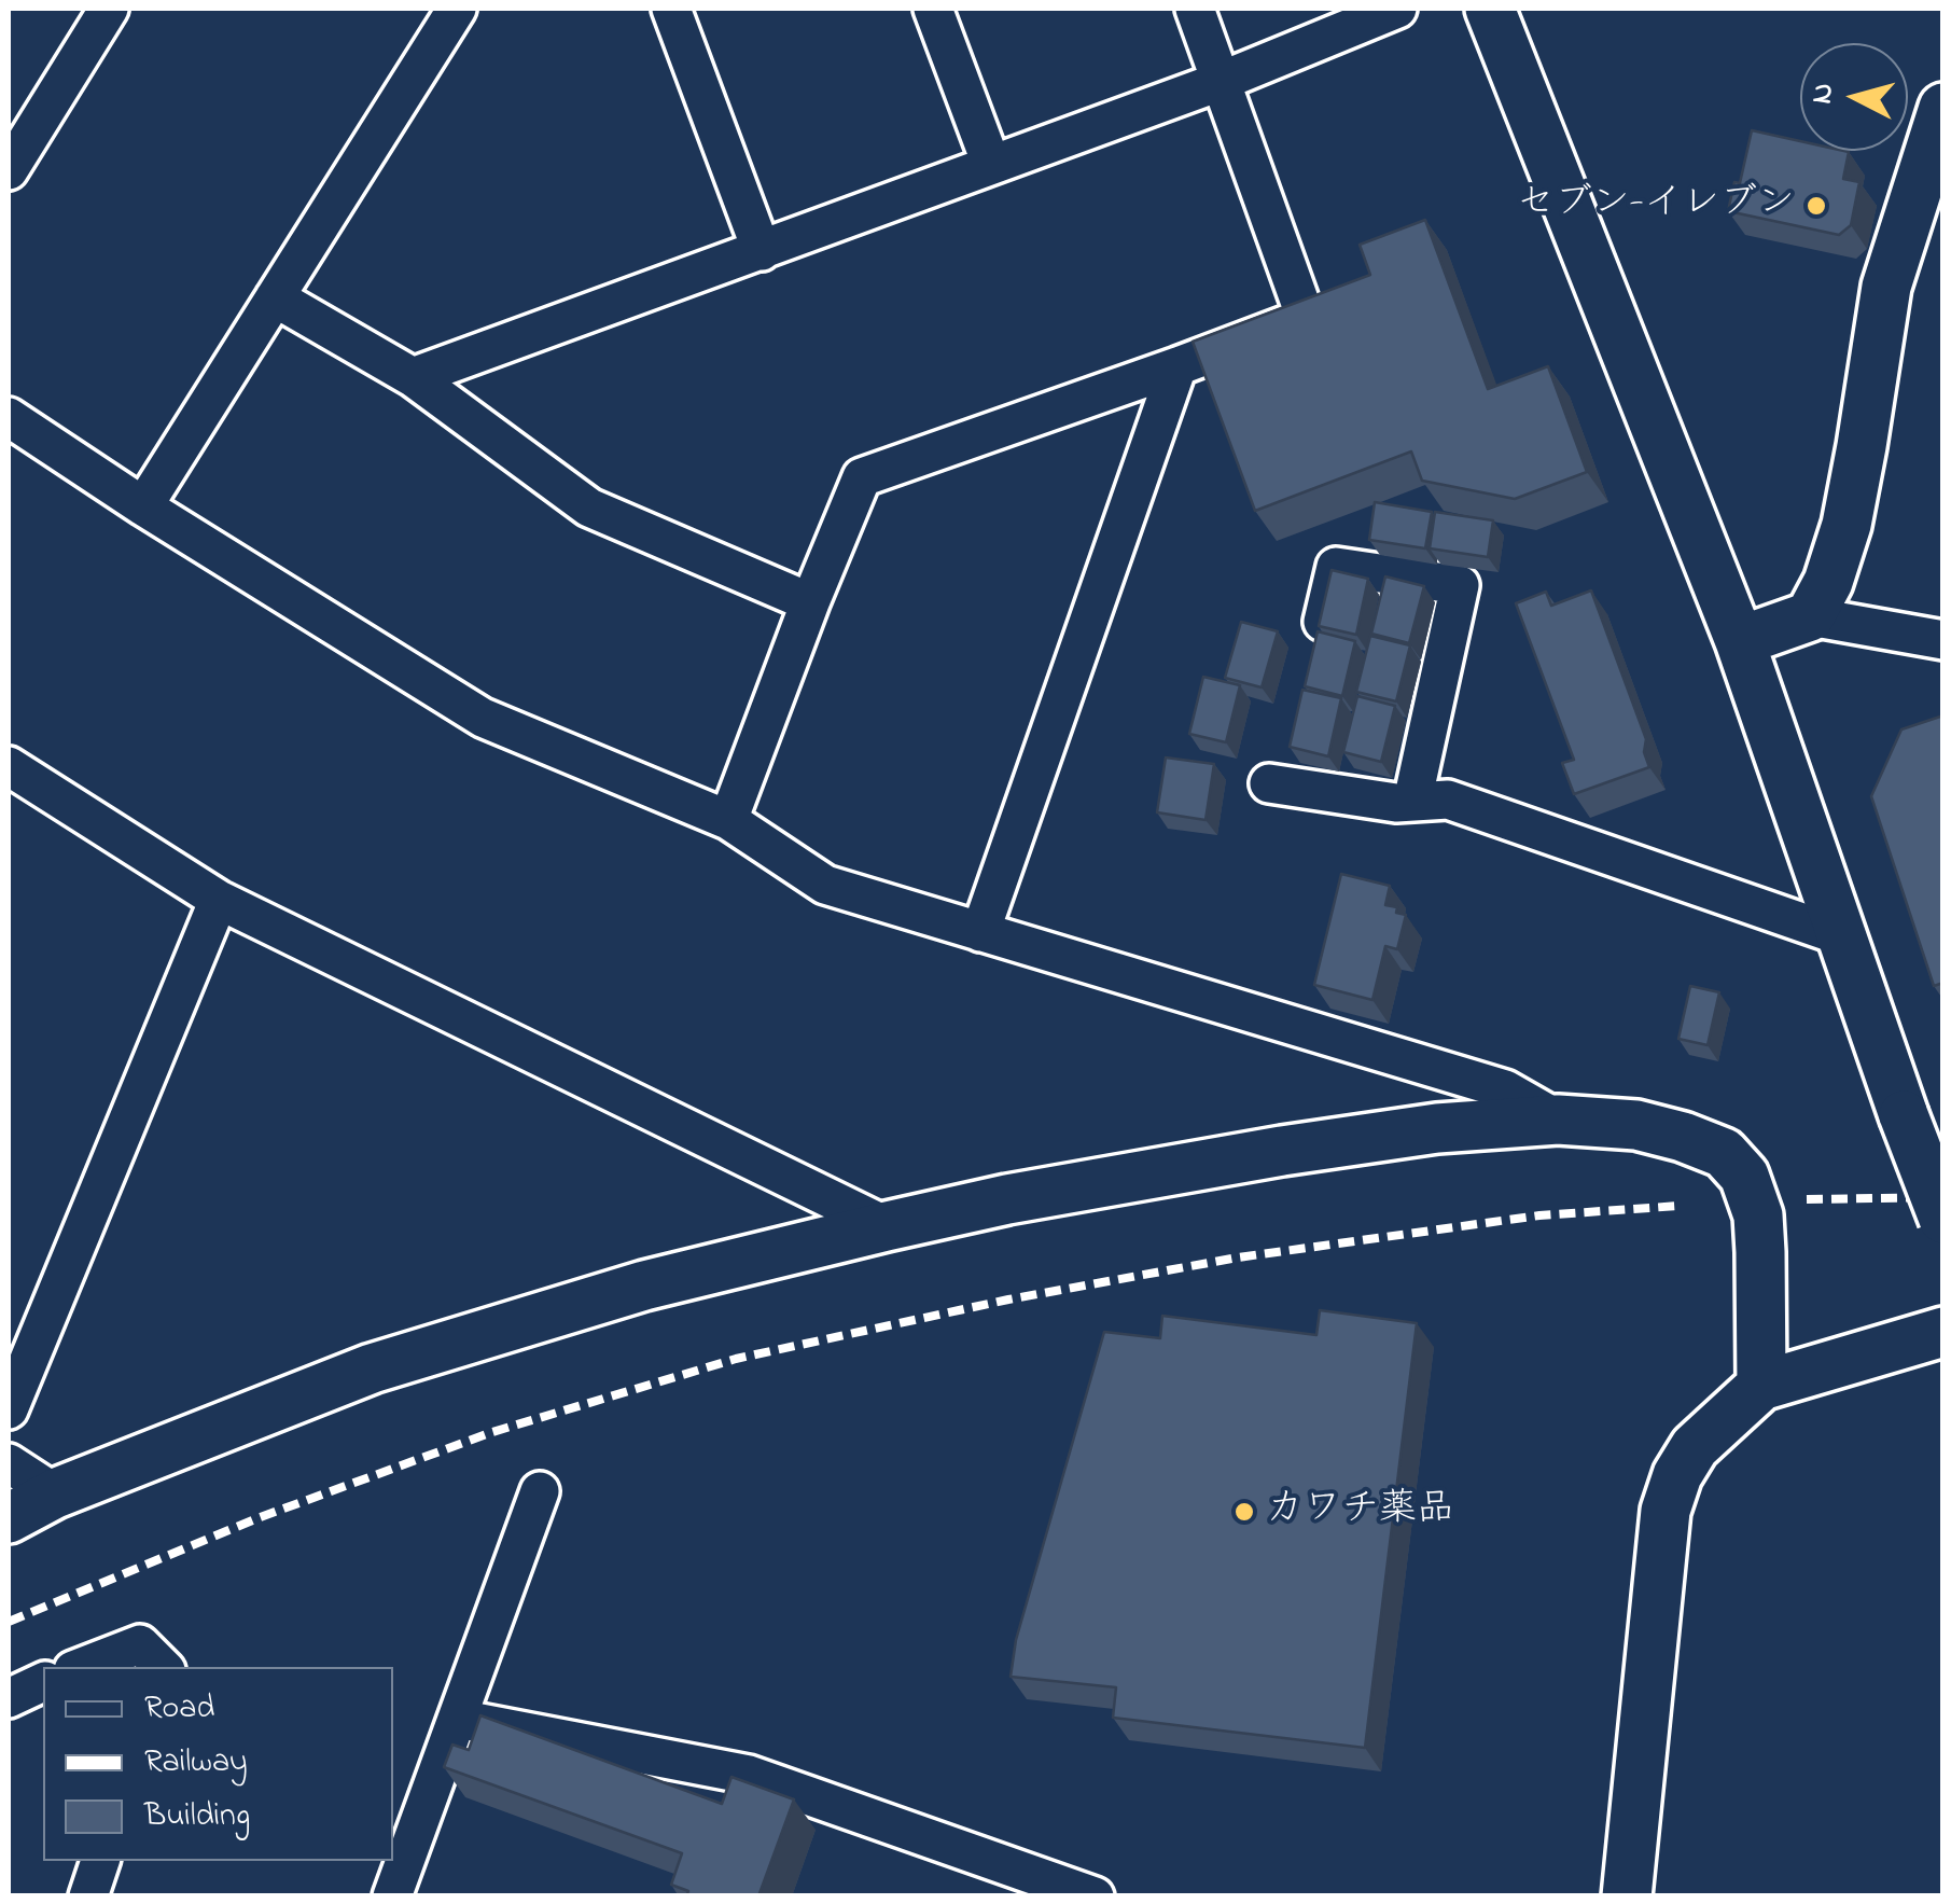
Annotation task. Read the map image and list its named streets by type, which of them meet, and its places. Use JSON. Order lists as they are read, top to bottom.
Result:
{
  "places": ["セブン-イレブン", "カワチ薬品"],
  "legend": ["Road", "Railway", "Building"],
  "north": "left"
}
